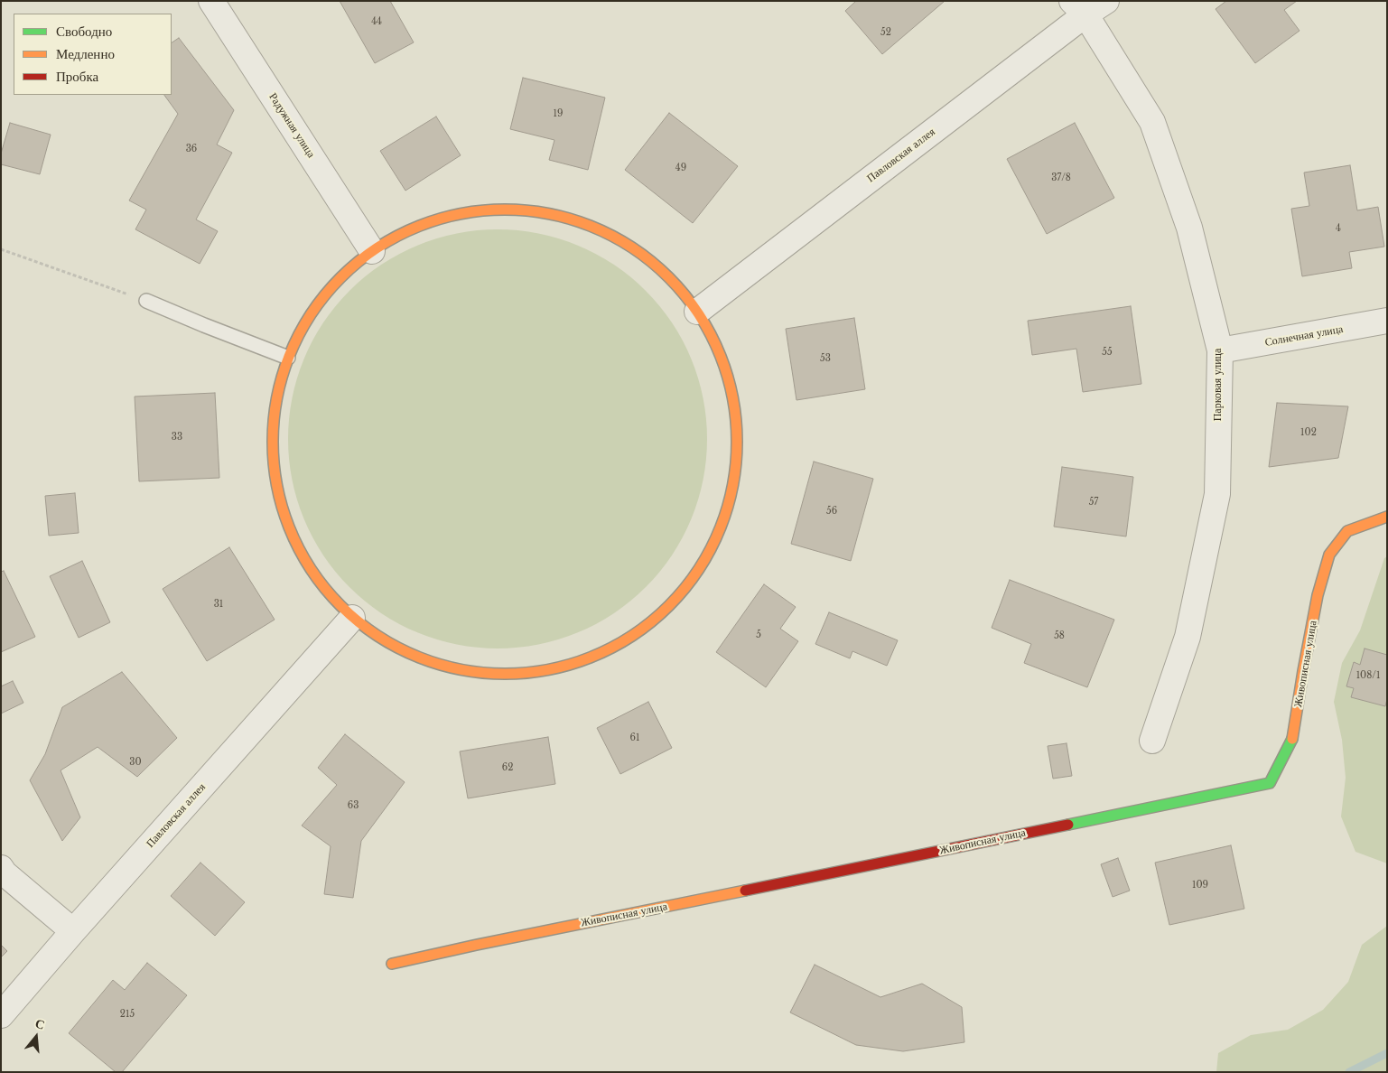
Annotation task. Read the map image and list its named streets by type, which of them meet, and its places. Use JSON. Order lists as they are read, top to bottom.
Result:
{
  "streets": {
    "street": [
      "Радужная улица",
      "Павловская аллея",
      "Солнечная улица",
      "Парковая улица",
      "Живописная улица"
    ]
  },
  "crossings": [
    ["Павловская аллея", "Парковая улица"],
    ["Солнечная улица", "Парковая улица"]
  ],
  "house_numbers": [
    "44",
    "52",
    "19",
    "36",
    "49",
    "37/8",
    "4",
    "55",
    "53",
    "102",
    "33",
    "57",
    "56",
    "31",
    "5",
    "58",
    "108/1",
    "61",
    "30",
    "62",
    "63",
    "109",
    "215"
  ],
  "legend": ["Свободно", "Медленно", "Пробка"],
  "north": "top"
}
